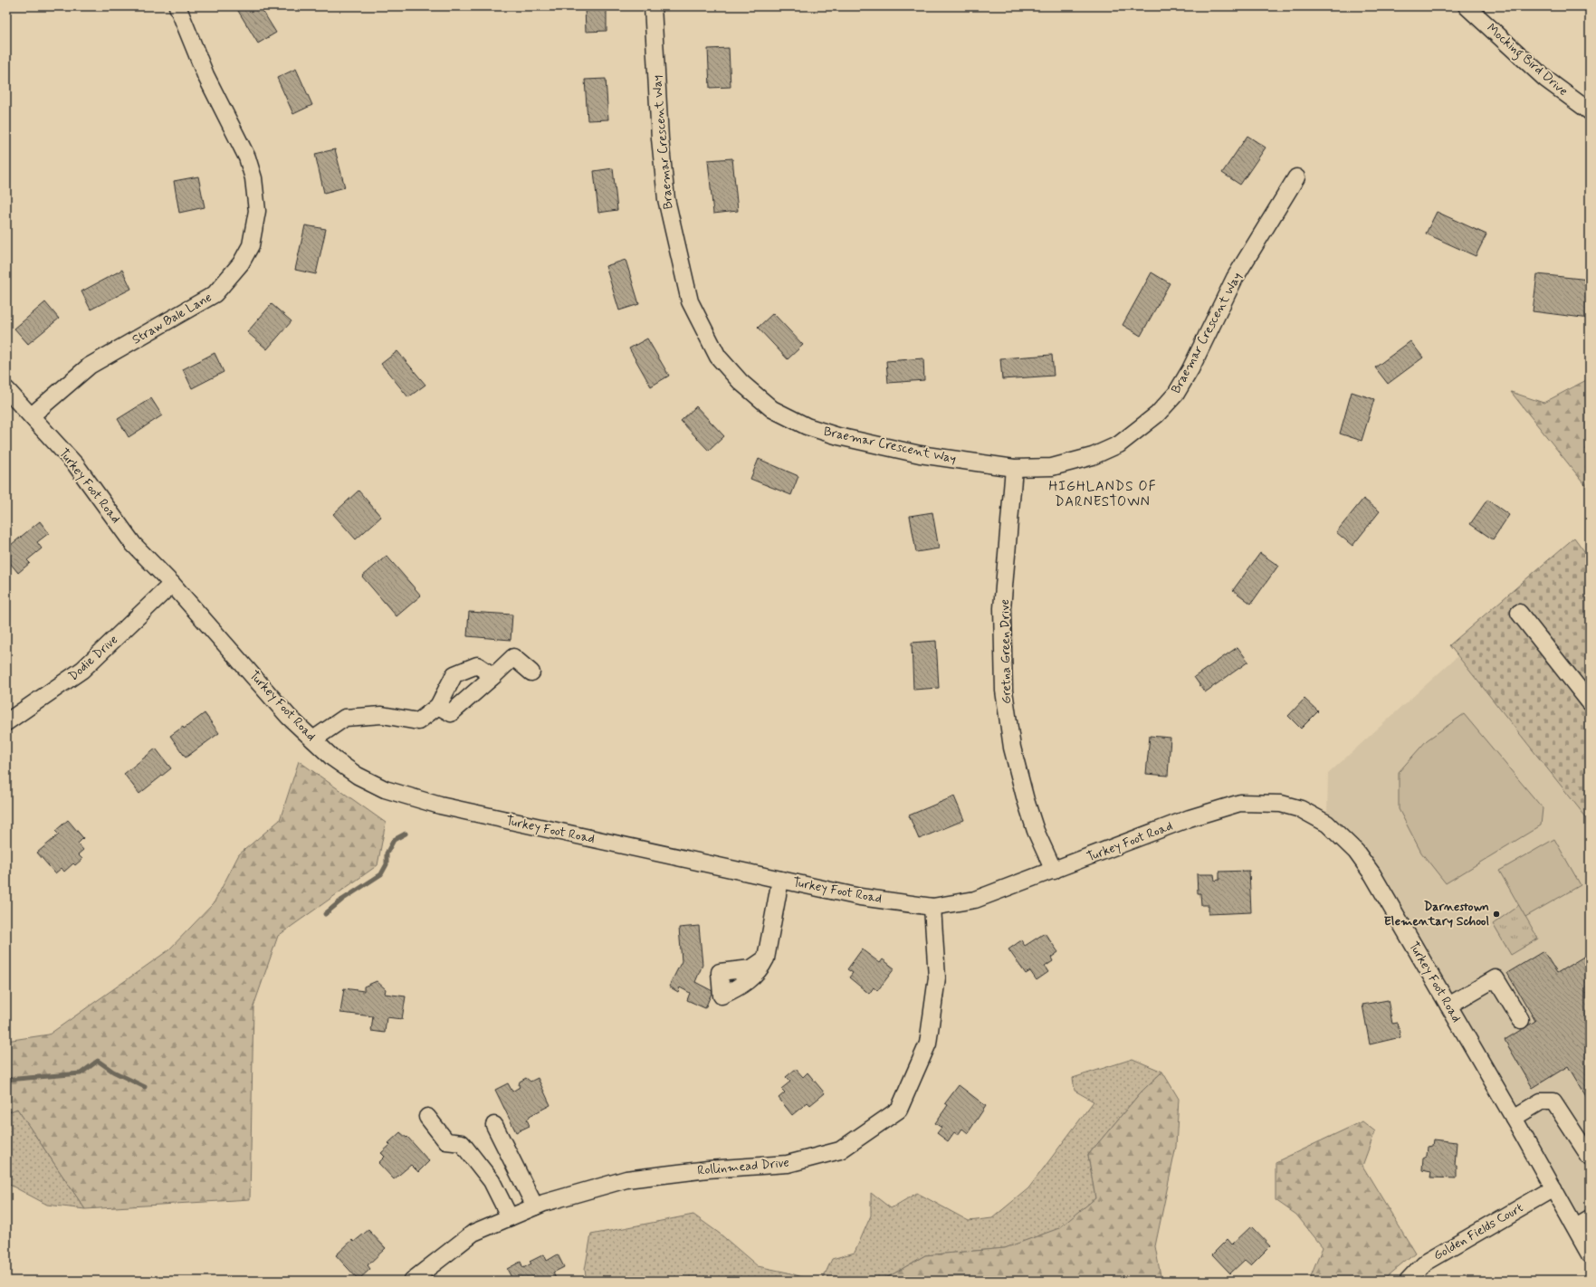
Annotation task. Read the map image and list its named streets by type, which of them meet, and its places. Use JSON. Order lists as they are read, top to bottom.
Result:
{
  "streets": {
    "street": [
      "Mocking Bird Drive",
      "Braemar Crescent Way",
      "Straw Bale Lane",
      "Turkey Foot Road",
      "Gretna Green Drive",
      "Dodie Drive",
      "Rollinmead Drive",
      "Golden Fields Court"
    ]
  },
  "crossings": [
    ["Braemar Crescent Way", "Gretna Green Drive"],
    ["Straw Bale Lane", "Turkey Foot Road"],
    ["Turkey Foot Road", "Gretna Green Drive"],
    ["Turkey Foot Road", "Dodie Drive"],
    ["Turkey Foot Road", "Rollinmead Drive"],
    ["Turkey Foot Road", "Golden Fields Court"]
  ],
  "districts": ["HIGHLANDS OF DARNESTOWN"],
  "places": ["Darnestown Elementary School"]
}
